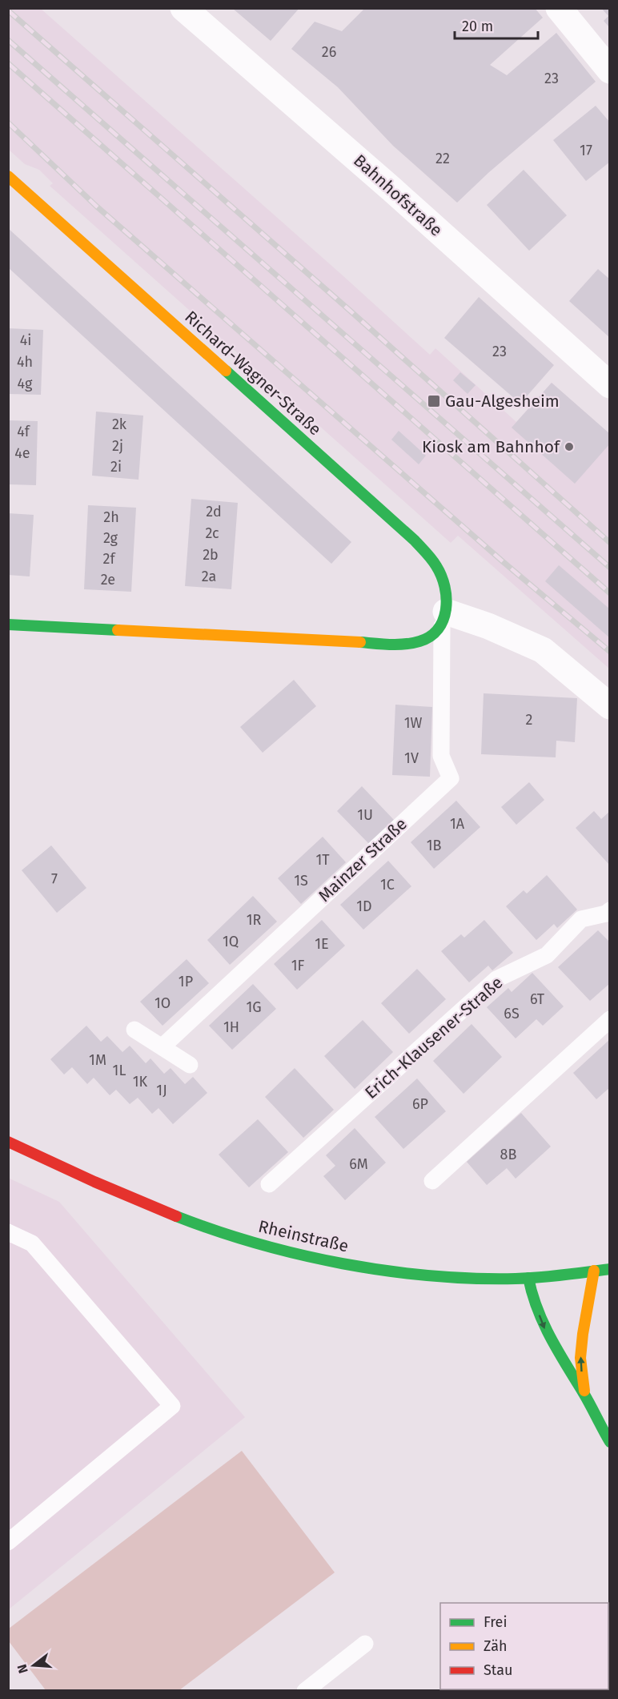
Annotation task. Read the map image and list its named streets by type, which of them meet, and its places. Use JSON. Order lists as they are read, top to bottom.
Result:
{
  "streets": {
    "street": ["Bahnhofstraße", "Richard-Wagner-Straße", "Rheinstraße"],
    "lane": ["Mainzer Straße", "Erich-Klausener-Straße"]
  },
  "crossings": [
    ["Richard-Wagner-Straße", "Mainzer Straße"]
  ],
  "places": {
    "transit": ["Gau-Algesheim"],
    "other": ["Kiosk am Bahnhof"]
  },
  "house_numbers": [
    "26",
    "23",
    "17",
    "22",
    "4i",
    "23",
    "4h",
    "4g",
    "2k",
    "4f",
    "2j",
    "4e",
    "2i",
    "2d",
    "2h",
    "2c",
    "2g",
    "2b",
    "2f",
    "2a",
    "2e",
    "2",
    "1W",
    "1V",
    "1U",
    "1A",
    "1B",
    "1T",
    "7",
    "1S",
    "1C",
    "1D",
    "1R",
    "1Q",
    "1E",
    "1F",
    "1P",
    "6T",
    "1O",
    "1G",
    "6S",
    "1H",
    "1M",
    "1L",
    "1K",
    "1J",
    "6P",
    "8B",
    "6M"
  ],
  "legend": ["Frei", "Zäh", "Stau"],
  "scale_bar": "20 m",
  "north": "left"
}
